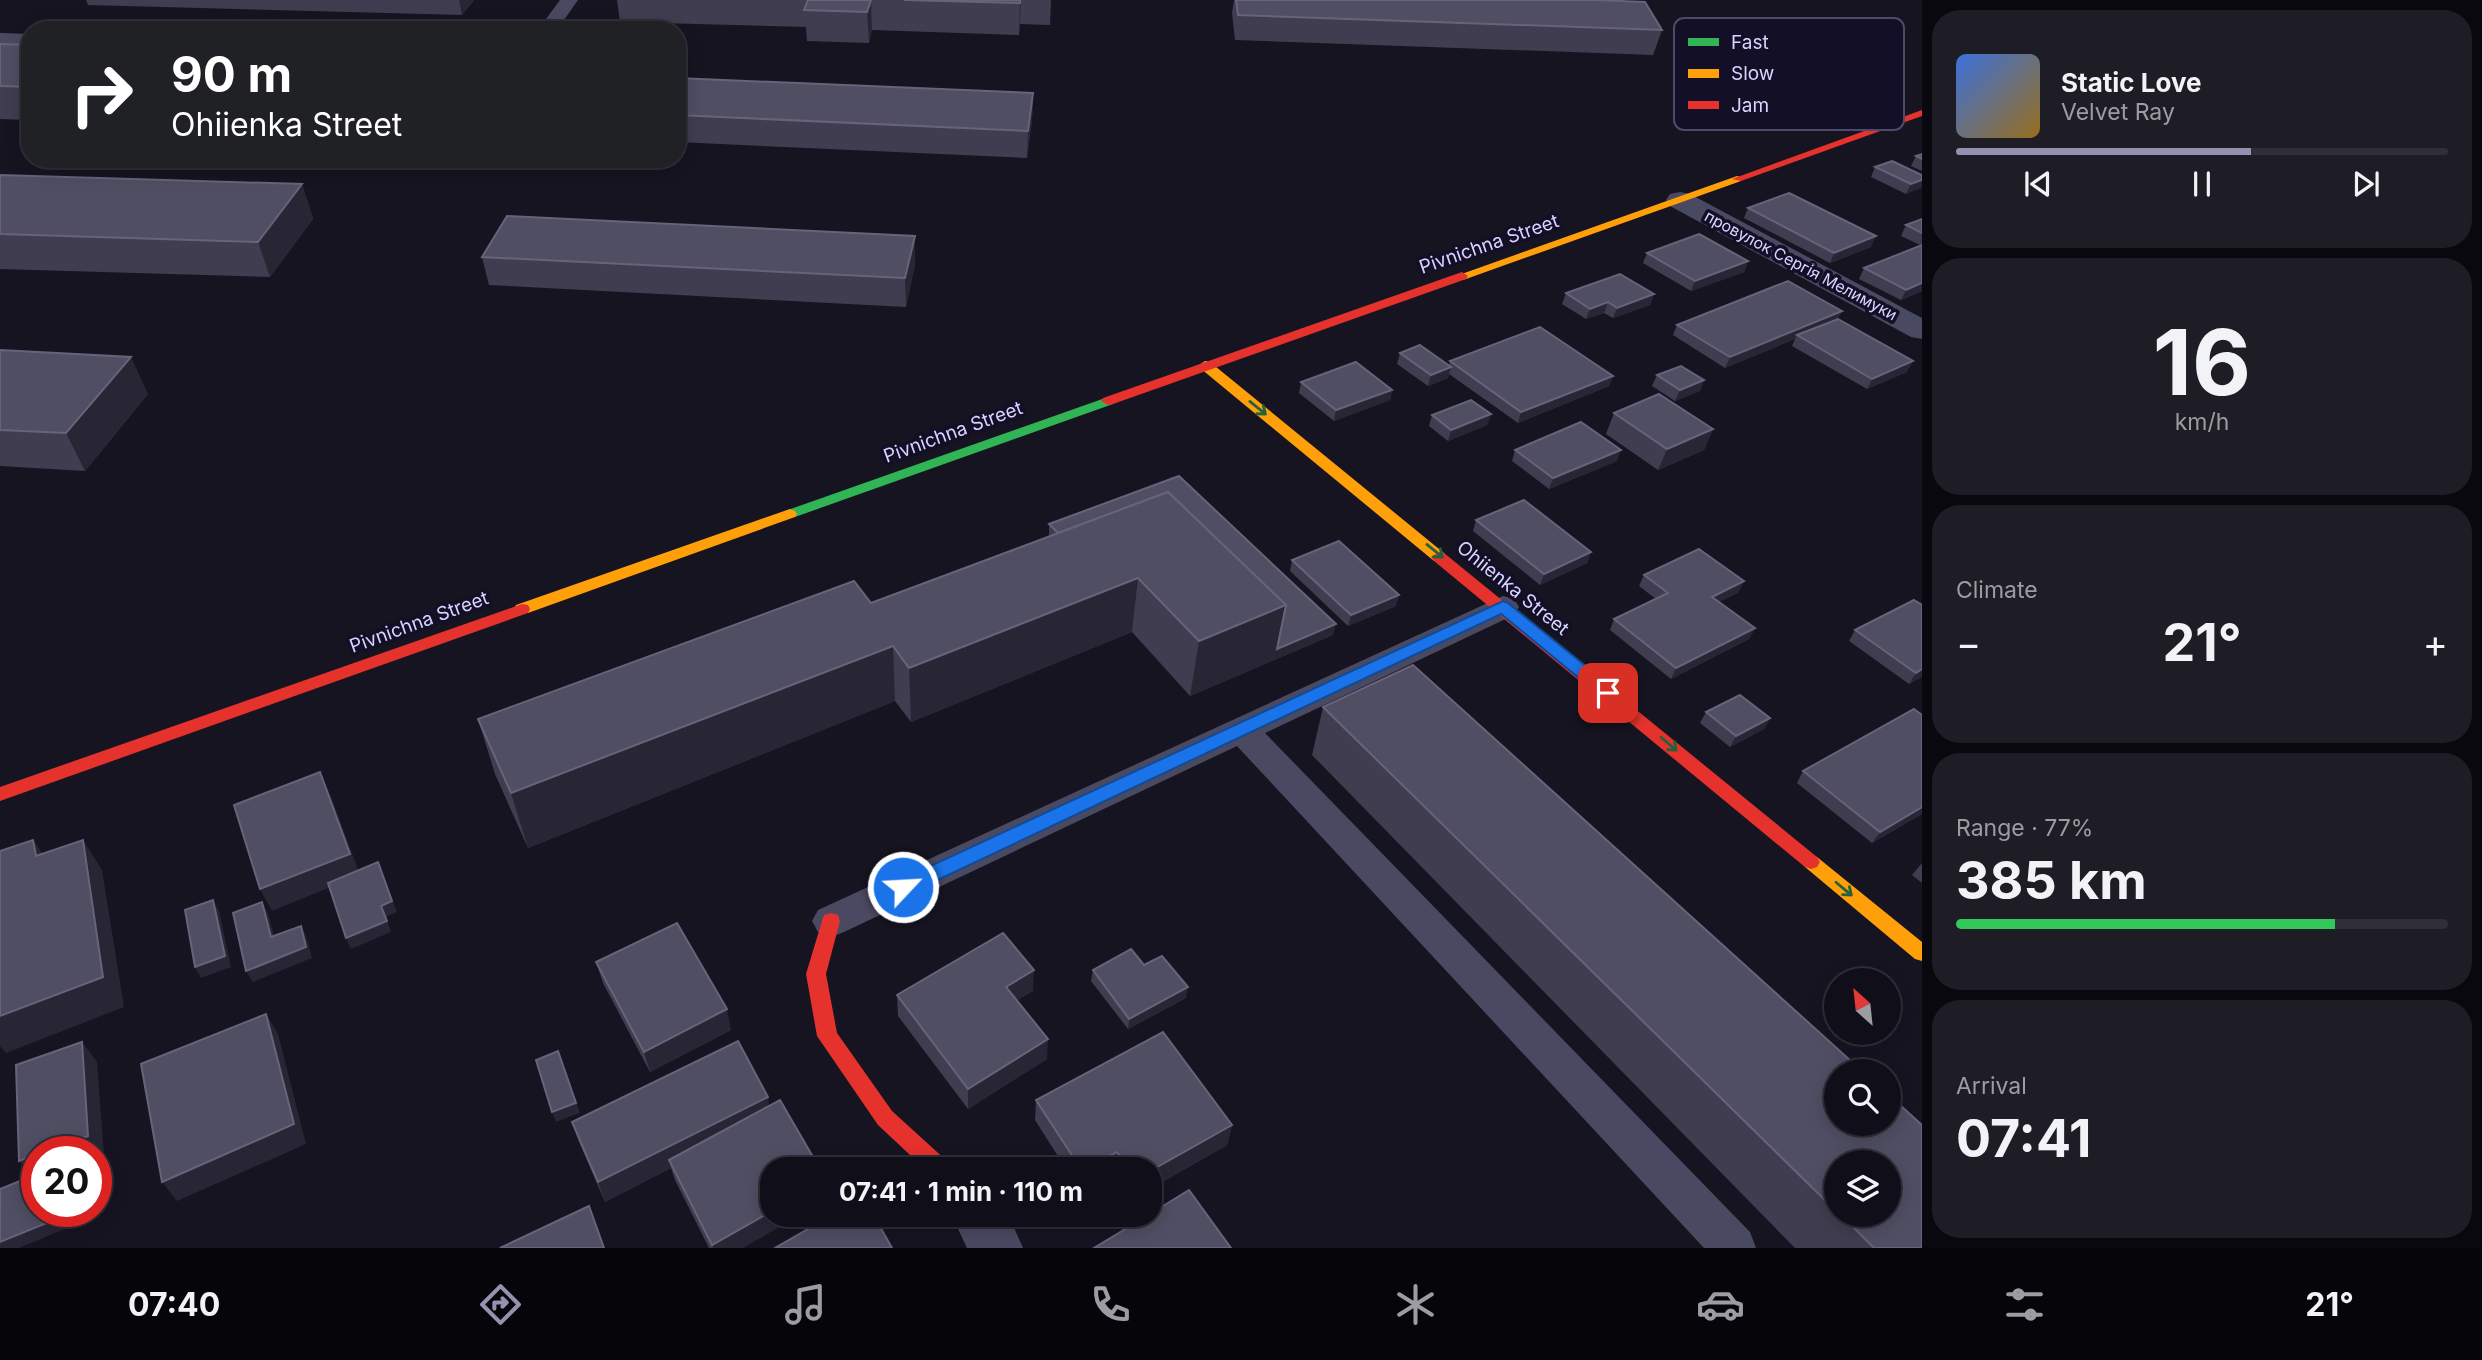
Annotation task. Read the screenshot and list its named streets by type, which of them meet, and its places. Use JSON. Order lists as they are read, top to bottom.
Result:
{
  "streets": {
    "main road": ["Pivnichna Street", "Ohiienka Street"],
    "street": ["провулок Сергія Мелимуки"]
  },
  "crossings": [
    ["Pivnichna Street", "провулок Сергія Мелимуки"],
    ["Pivnichna Street", "Ohiienka Street"]
  ],
  "one_way": ["Ohiienka Street"],
  "legend": ["Fast", "Slow", "Jam"],
  "north": "top left",
  "page": {
    "turn": ["90 m", "Ohiienka Street"],
    "song": ["Static Love", "Velvet Ray"],
    "tile": [
      ["16", "km/h"],
      "Climate",
      ["Range · 77%", "385 km"],
      ["Arrival", "07:41"]
    ],
    "heat": ["−", "21°", "+"],
    "limit": "20",
    "trip": "07:41 · 1 min · 110 m",
    "tabs": ["07:40", "21°"]
  }
}
